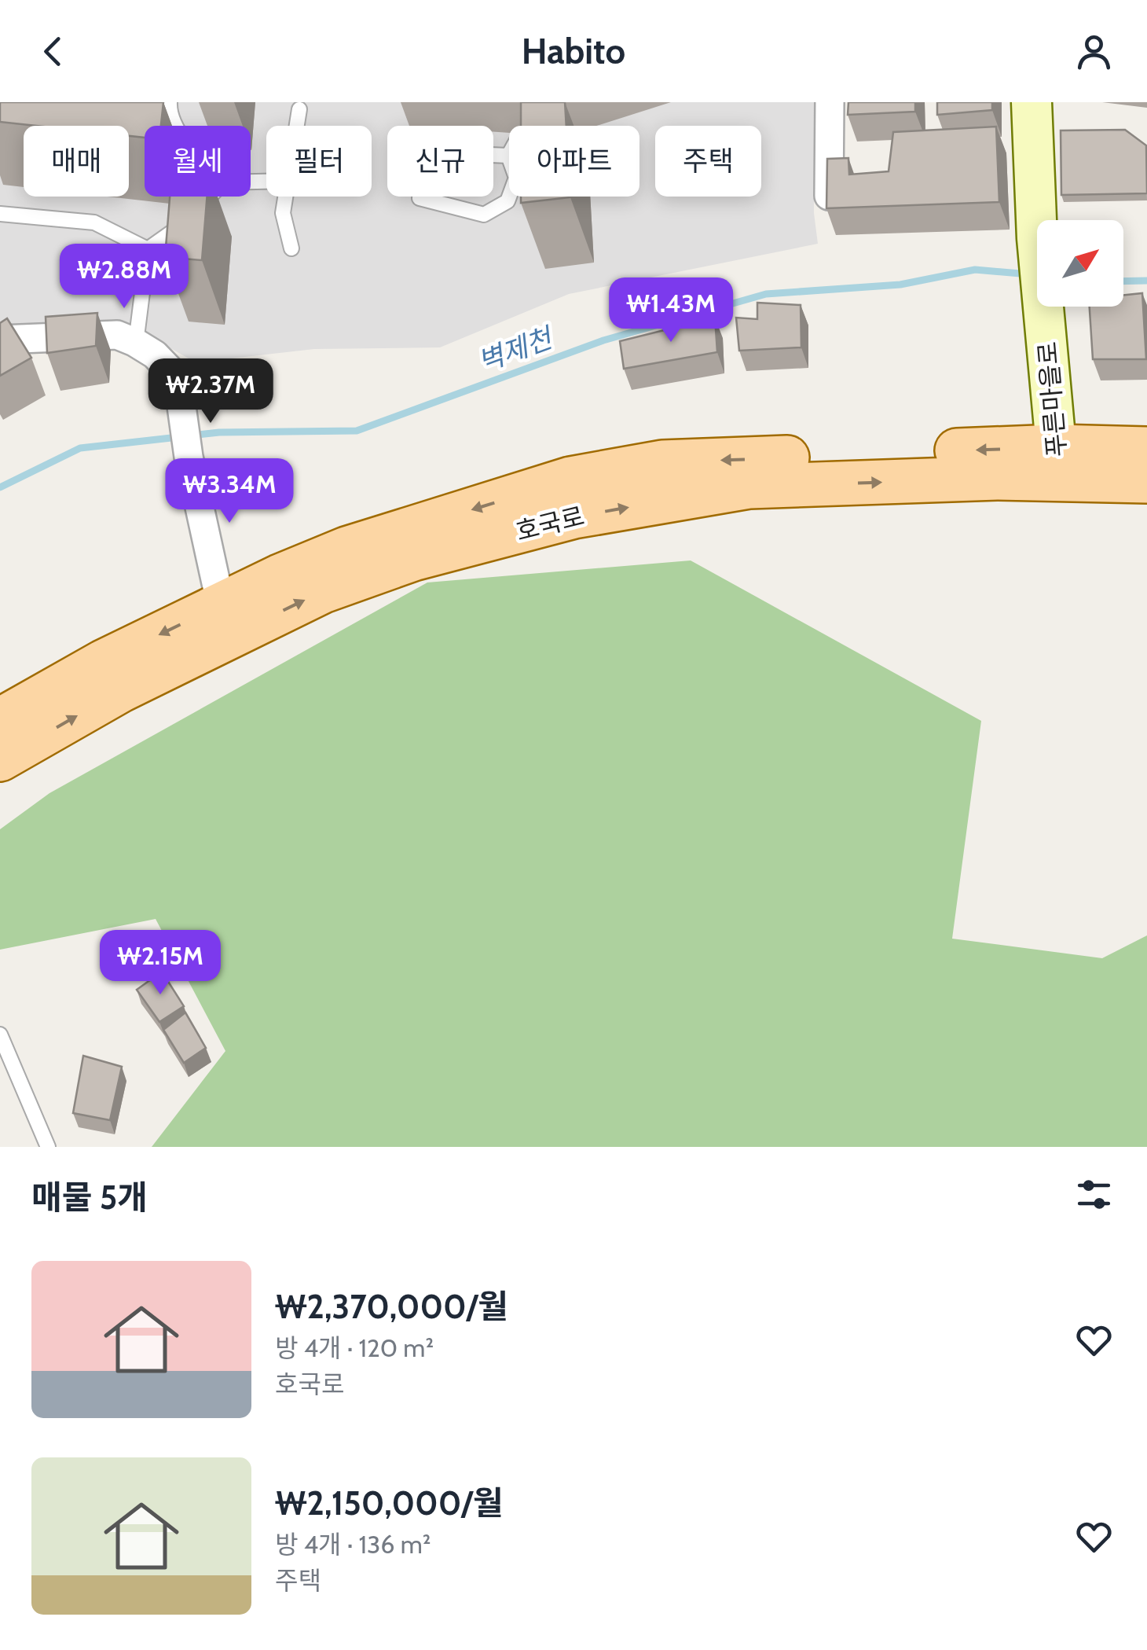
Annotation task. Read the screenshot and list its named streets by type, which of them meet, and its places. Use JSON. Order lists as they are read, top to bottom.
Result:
{
  "streets": {
    "main road": ["호국로"],
    "street": ["푸른마을로"]
  },
  "crossings": [
    ["푸른마을로", "호국로"]
  ],
  "water": ["벽제천"],
  "north": "top right",
  "page": {
    "header": "Habito",
    "chip": [
      "매매",
      "월세",
      "필터",
      "신규",
      "아파트",
      "주택"
    ],
    "price": [
      "₩2.88M",
      "₩1.43M",
      "₩2.37M",
      "₩3.34M",
      "₩2.15M"
    ],
    "heading": "매물 5개",
    "list": [
      {
        "name": "₩2,370,000/월",
        "note": "방 4개 · 120 m² · 호국로"
      },
      {
        "name": "₩2,150,000/월",
        "note": "방 4개 · 136 m² · 주택"
      }
    ]
  }
}
